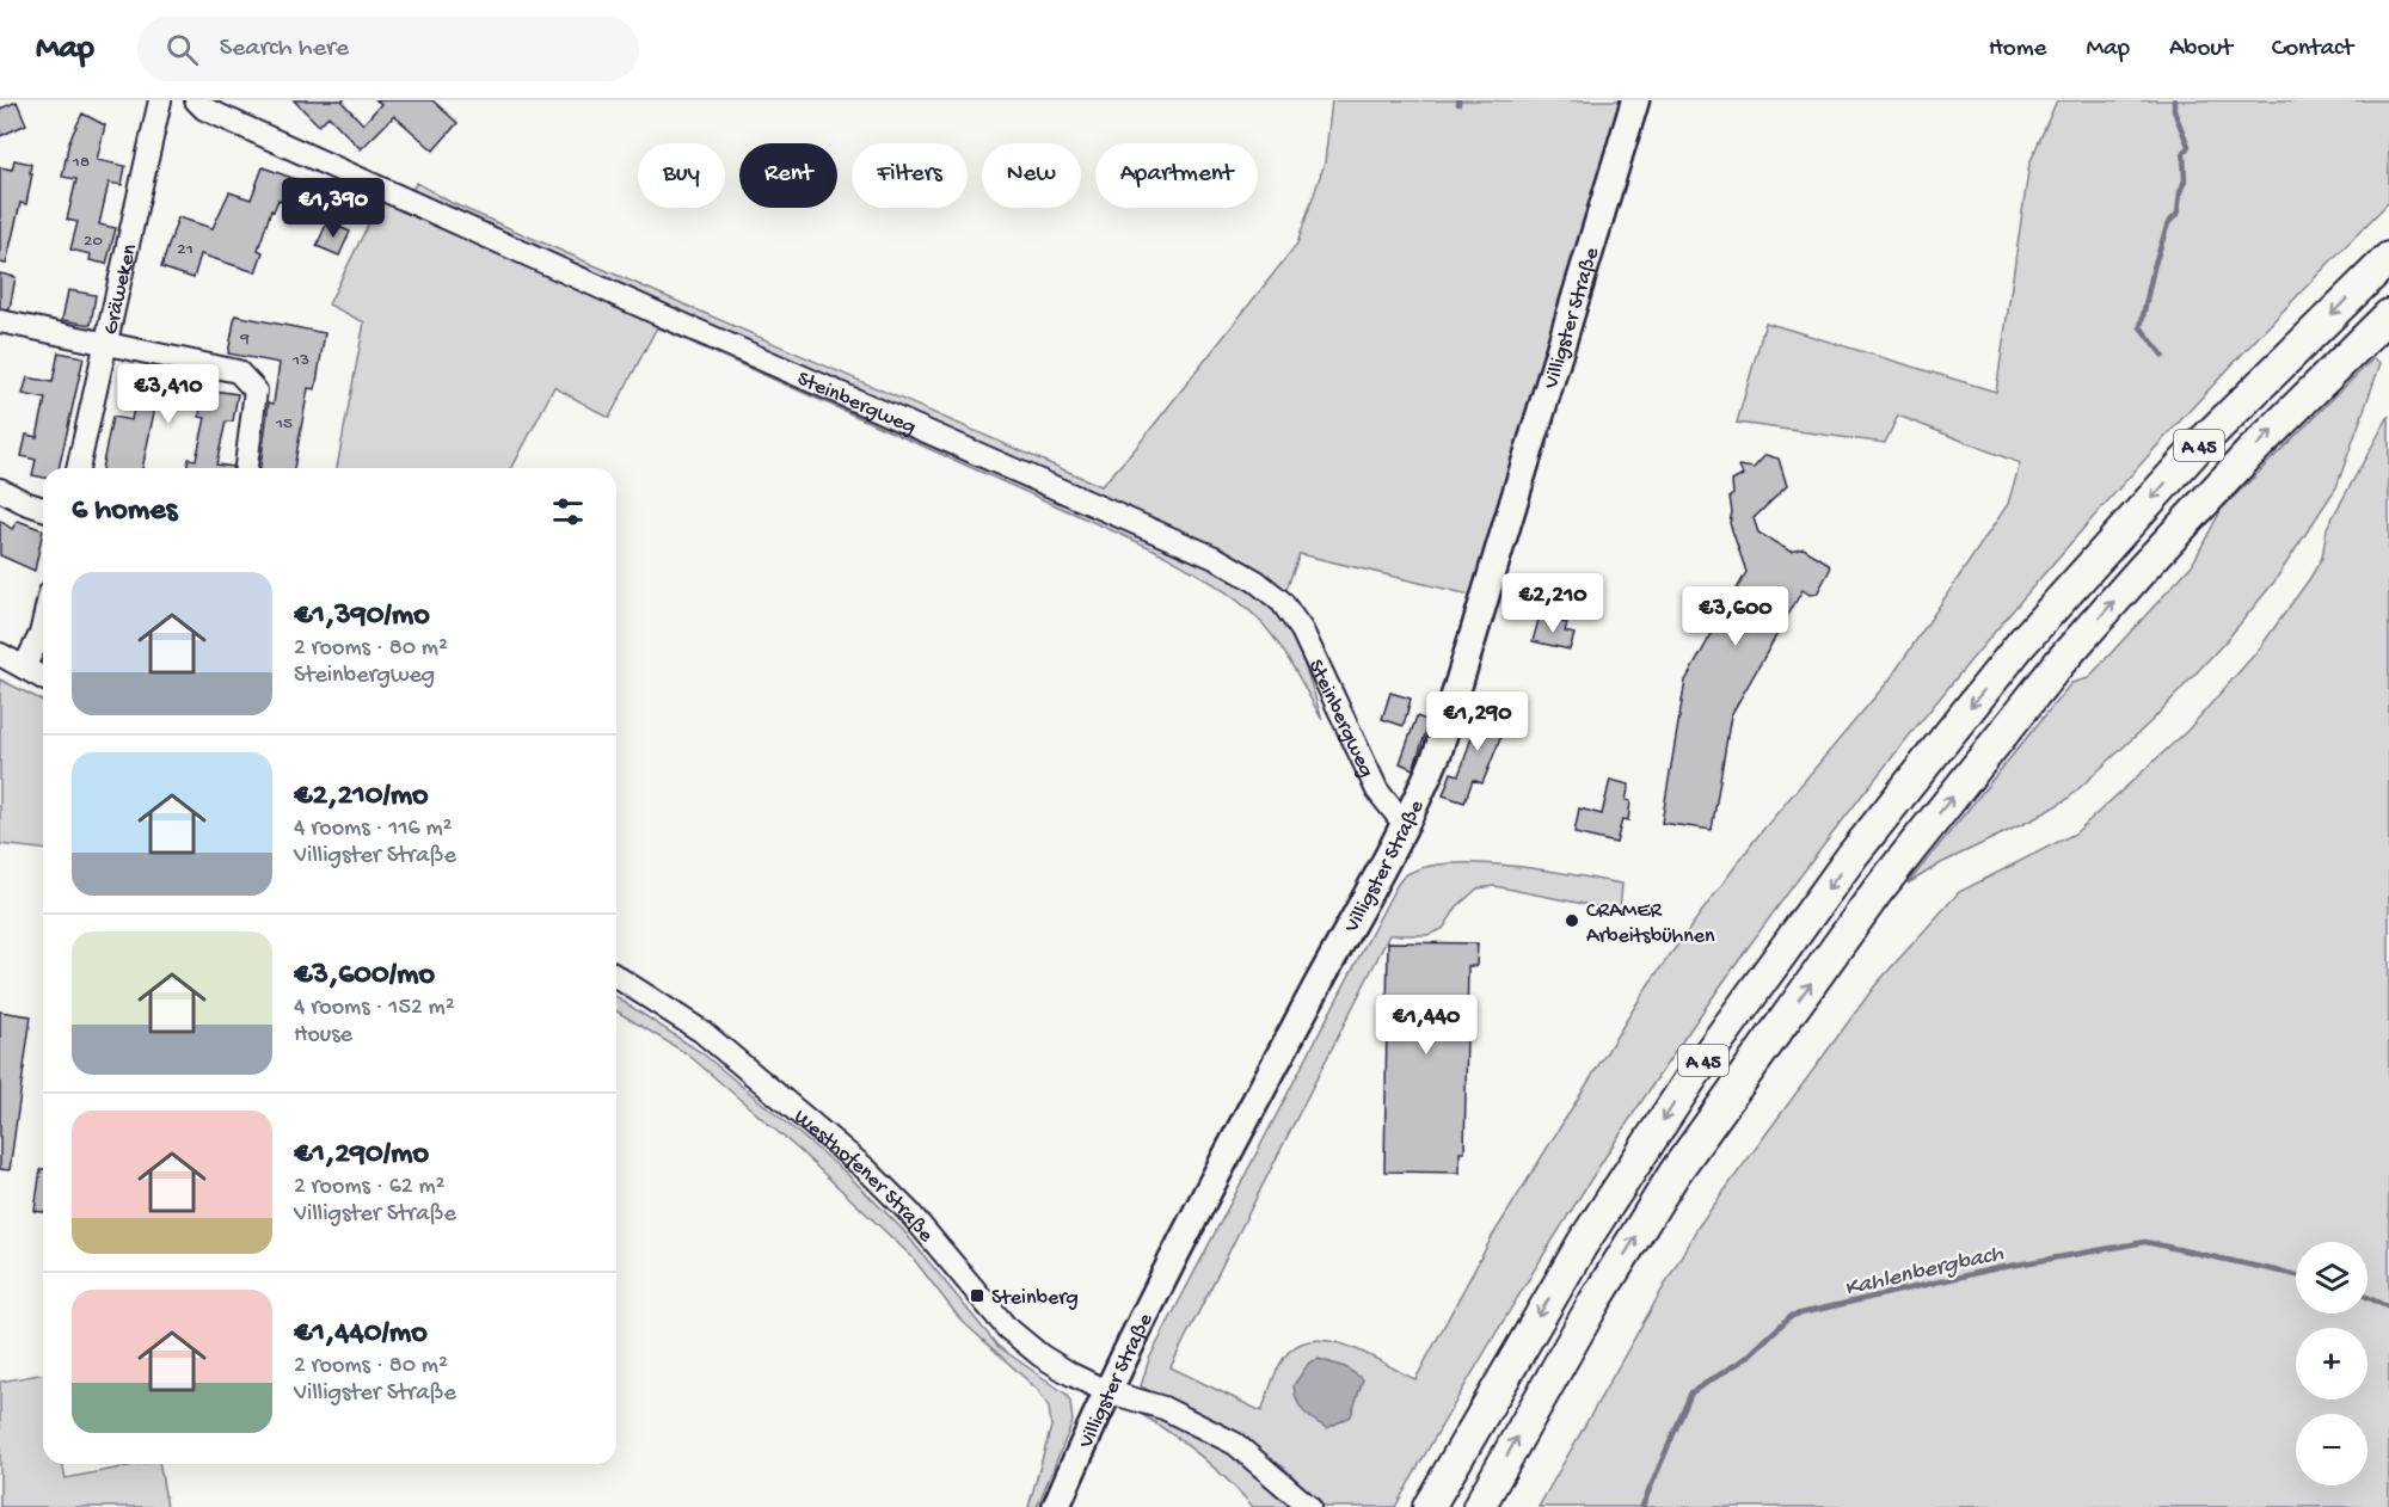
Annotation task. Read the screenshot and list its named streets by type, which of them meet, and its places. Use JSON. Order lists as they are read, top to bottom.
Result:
{
  "streets": {
    "highway": ["A 45"],
    "main road": ["Villigster Straße"],
    "street": ["Gräweken", "Steinbergweg", "Westhofener Straße"]
  },
  "crossings": [
    ["Villigster Straße", "Steinbergweg"],
    ["Villigster Straße", "Westhofener Straße"]
  ],
  "water": ["Kahlenbergbach"],
  "places": {
    "other": ["CRAMER Arbeitsbühnen"],
    "transit": ["Steinberg"]
  },
  "house_numbers": [
    "18",
    "20",
    "21",
    "9",
    "13",
    "15"
  ],
  "page": {
    "header": "Map",
    "search": "Search here",
    "nav": [
      "Home",
      "Map",
      "About",
      "Contact"
    ],
    "chip": [
      "Buy",
      "Rent",
      "Filters",
      "New",
      "Apartment"
    ],
    "price": [
      "€1,390",
      "€3,410",
      "€2,210",
      "€3,600",
      "€1,290",
      "€1,440"
    ],
    "heading": "6 homes",
    "list": [
      {
        "name": "€1,390/mo",
        "note": "2 rooms · 80 m² · Steinbergweg"
      },
      {
        "name": "€2,210/mo",
        "note": "4 rooms · 116 m² · Villigster Straße"
      },
      {
        "name": "€3,600/mo",
        "note": "4 rooms · 152 m² · House"
      },
      {
        "name": "€1,290/mo",
        "note": "2 rooms · 62 m² · Villigster Straße"
      },
      {
        "name": "€1,440/mo",
        "note": "2 rooms · 80 m² · Villigster Straße"
      }
    ],
    "map_buttons": ["+", "−"]
  }
}
